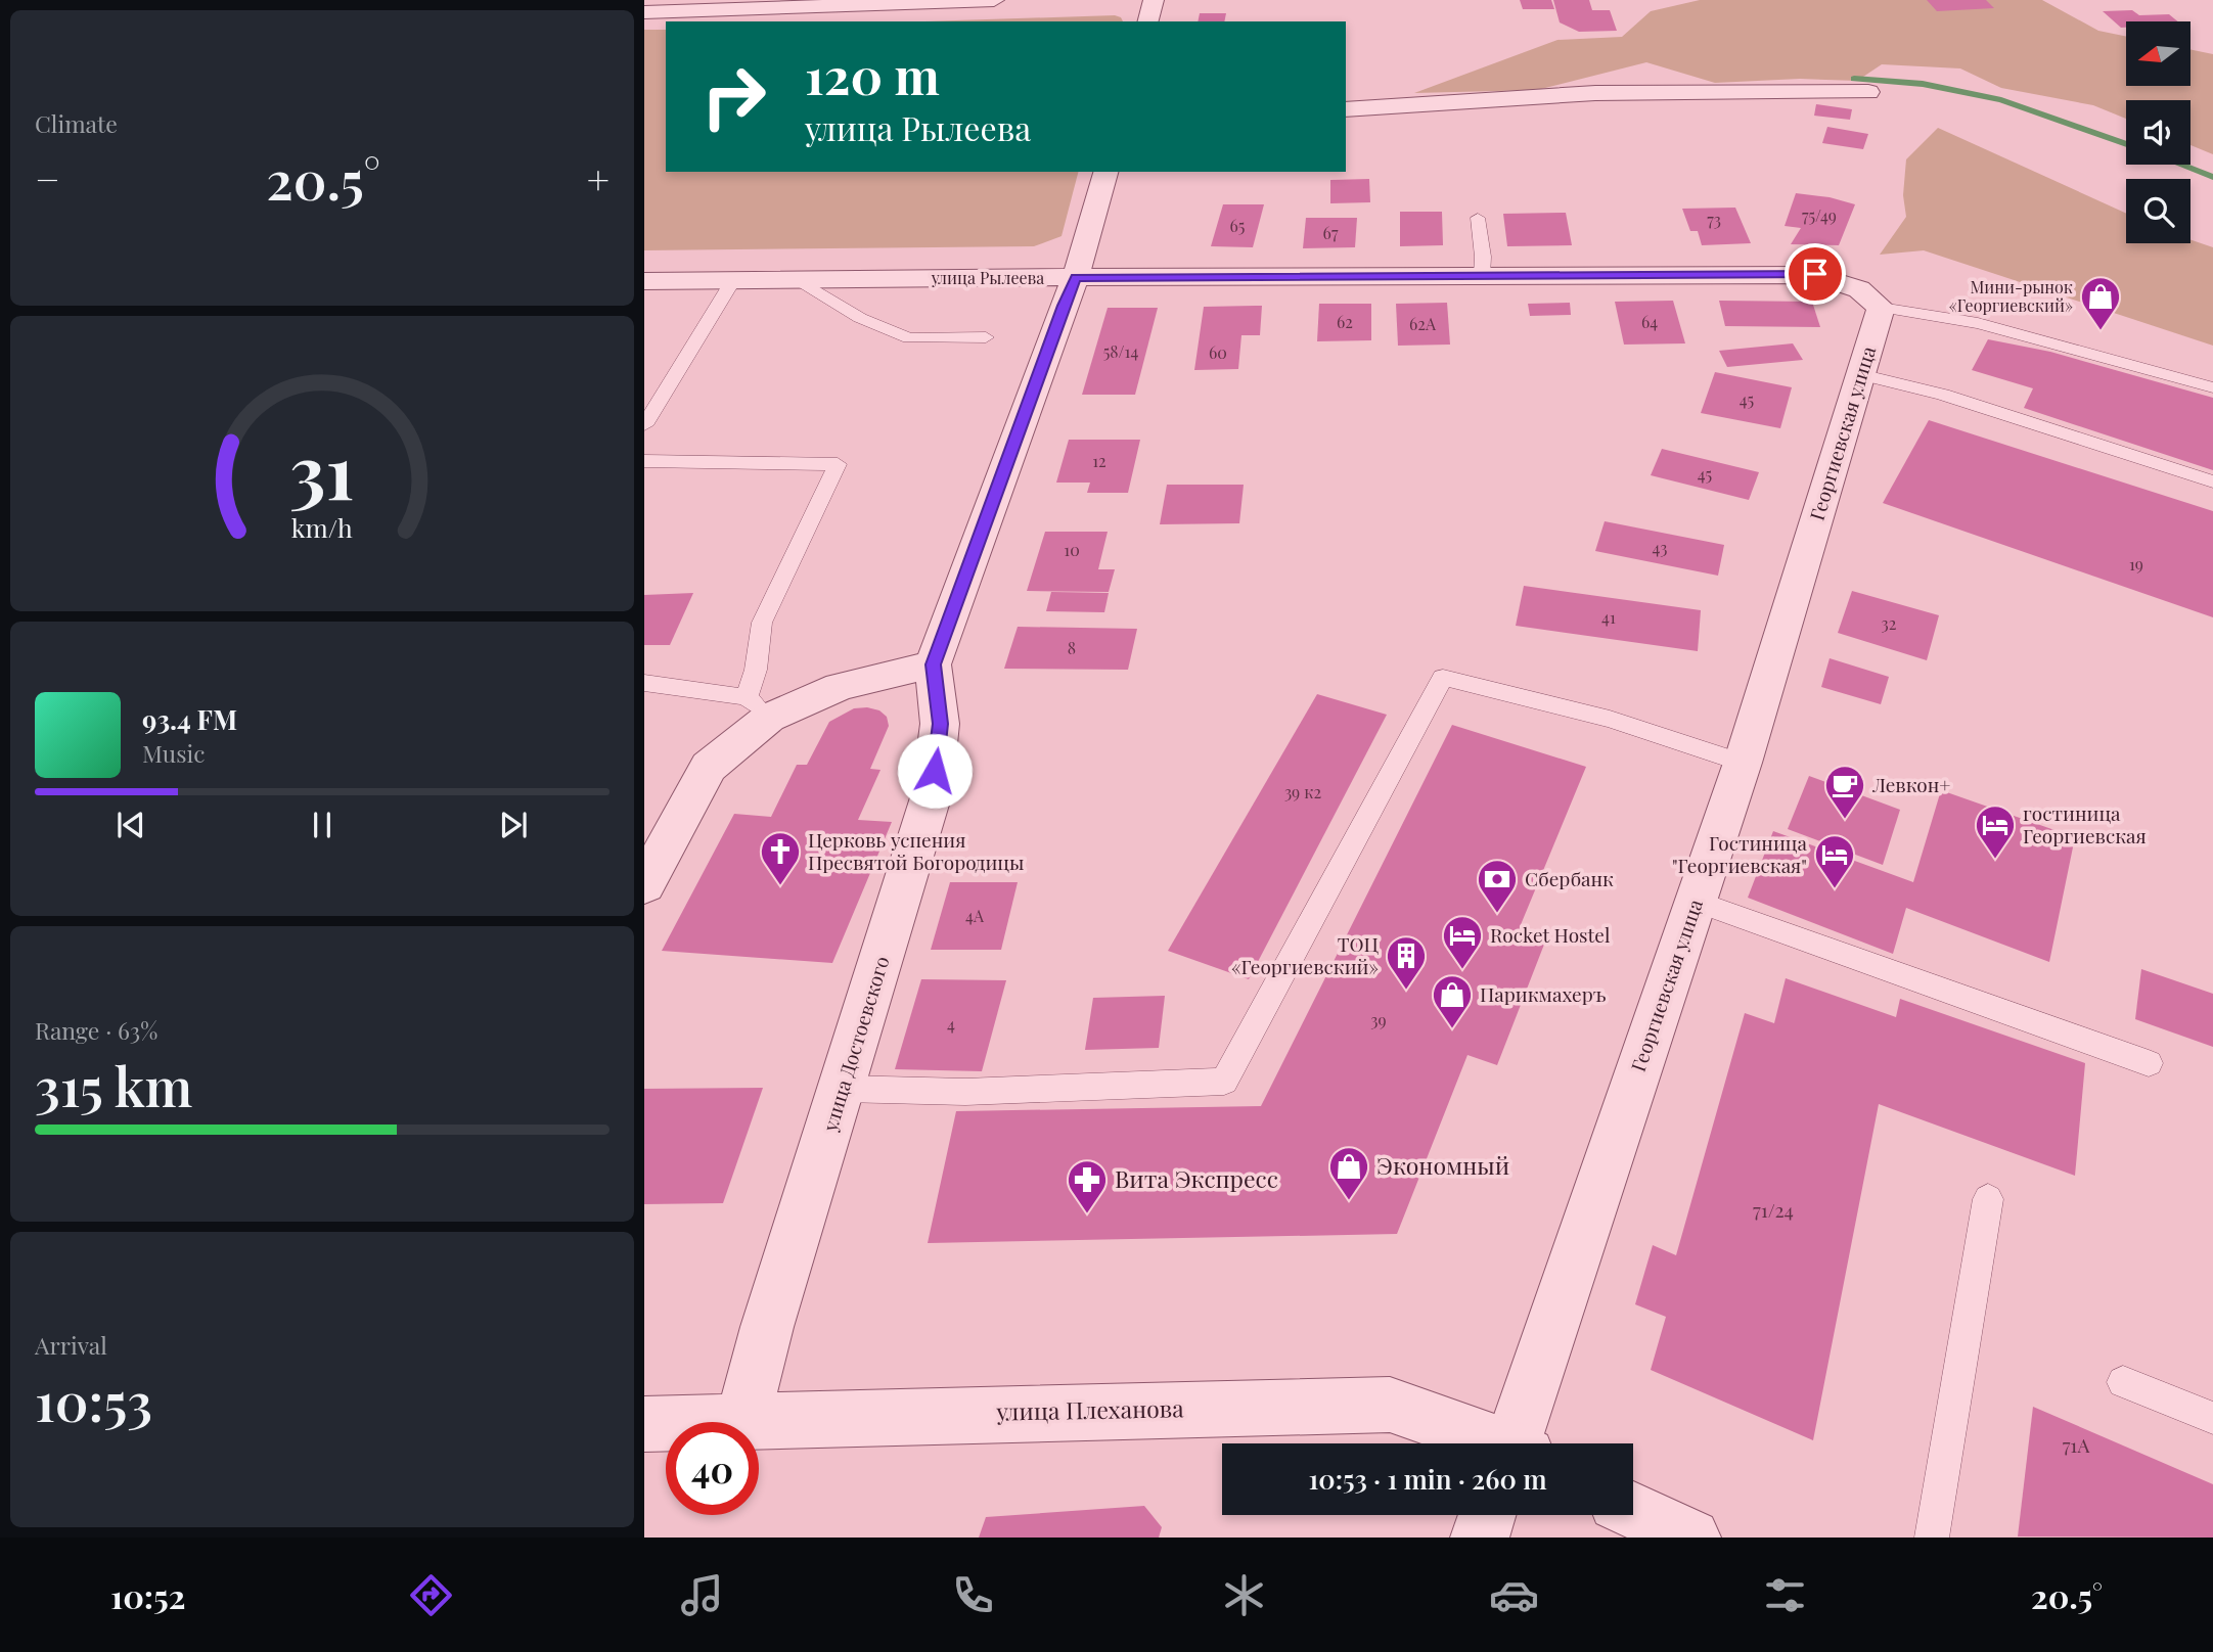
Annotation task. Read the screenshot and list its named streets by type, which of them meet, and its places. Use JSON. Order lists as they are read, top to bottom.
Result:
{
  "streets": {
    "street": [
      "улица Рылеева",
      "Георгиевская улица",
      "улица Достоевского",
      "улица Плеханова"
    ]
  },
  "crossings": [
    ["улица Рылеева", "Георгиевская улица"],
    ["улица Рылеева", "улица Достоевского"],
    ["улица Достоевского", "улица Плеханова"]
  ],
  "places": {
    "shop": ["Мини-рынок «Георгиевский»", "Парикмахеръ", "Экономный"],
    "cafe": ["Левкон+"],
    "hotel": ["гостиница Георгиевская", "Гостиница \"Георгиевская\"", "Rocket Hostel"],
    "church": ["Церковь успения Пресвятой Богородицы"],
    "bank": ["Сбербанк"],
    "building": ["ТОЦ «Георгиевский»"],
    "pharmacy": ["Вита Экспресс"]
  },
  "house_numbers": [
    "75/49",
    "73",
    "65",
    "67",
    "62",
    "64",
    "62А",
    "58/14",
    "60",
    "45",
    "12",
    "45",
    "43",
    "10",
    "19",
    "41",
    "32",
    "8",
    "39 к2",
    "4А",
    "39",
    "4",
    "71/24",
    "71А"
  ],
  "north": "left",
  "page": {
    "tile": [
      "Climate",
      ["Range · 63%", "315 km"],
      ["Arrival", "10:53"]
    ],
    "turn": ["120 m", "улица Рылеева"],
    "heat": ["−", "20.5°", "+"],
    "song": ["93.4 FM", "Music"],
    "limit": "40",
    "trip": "10:53 · 1 min · 260 m",
    "tabs": ["10:52", "20.5°"],
    "gauge": ["31", "km/h"]
  }
}
